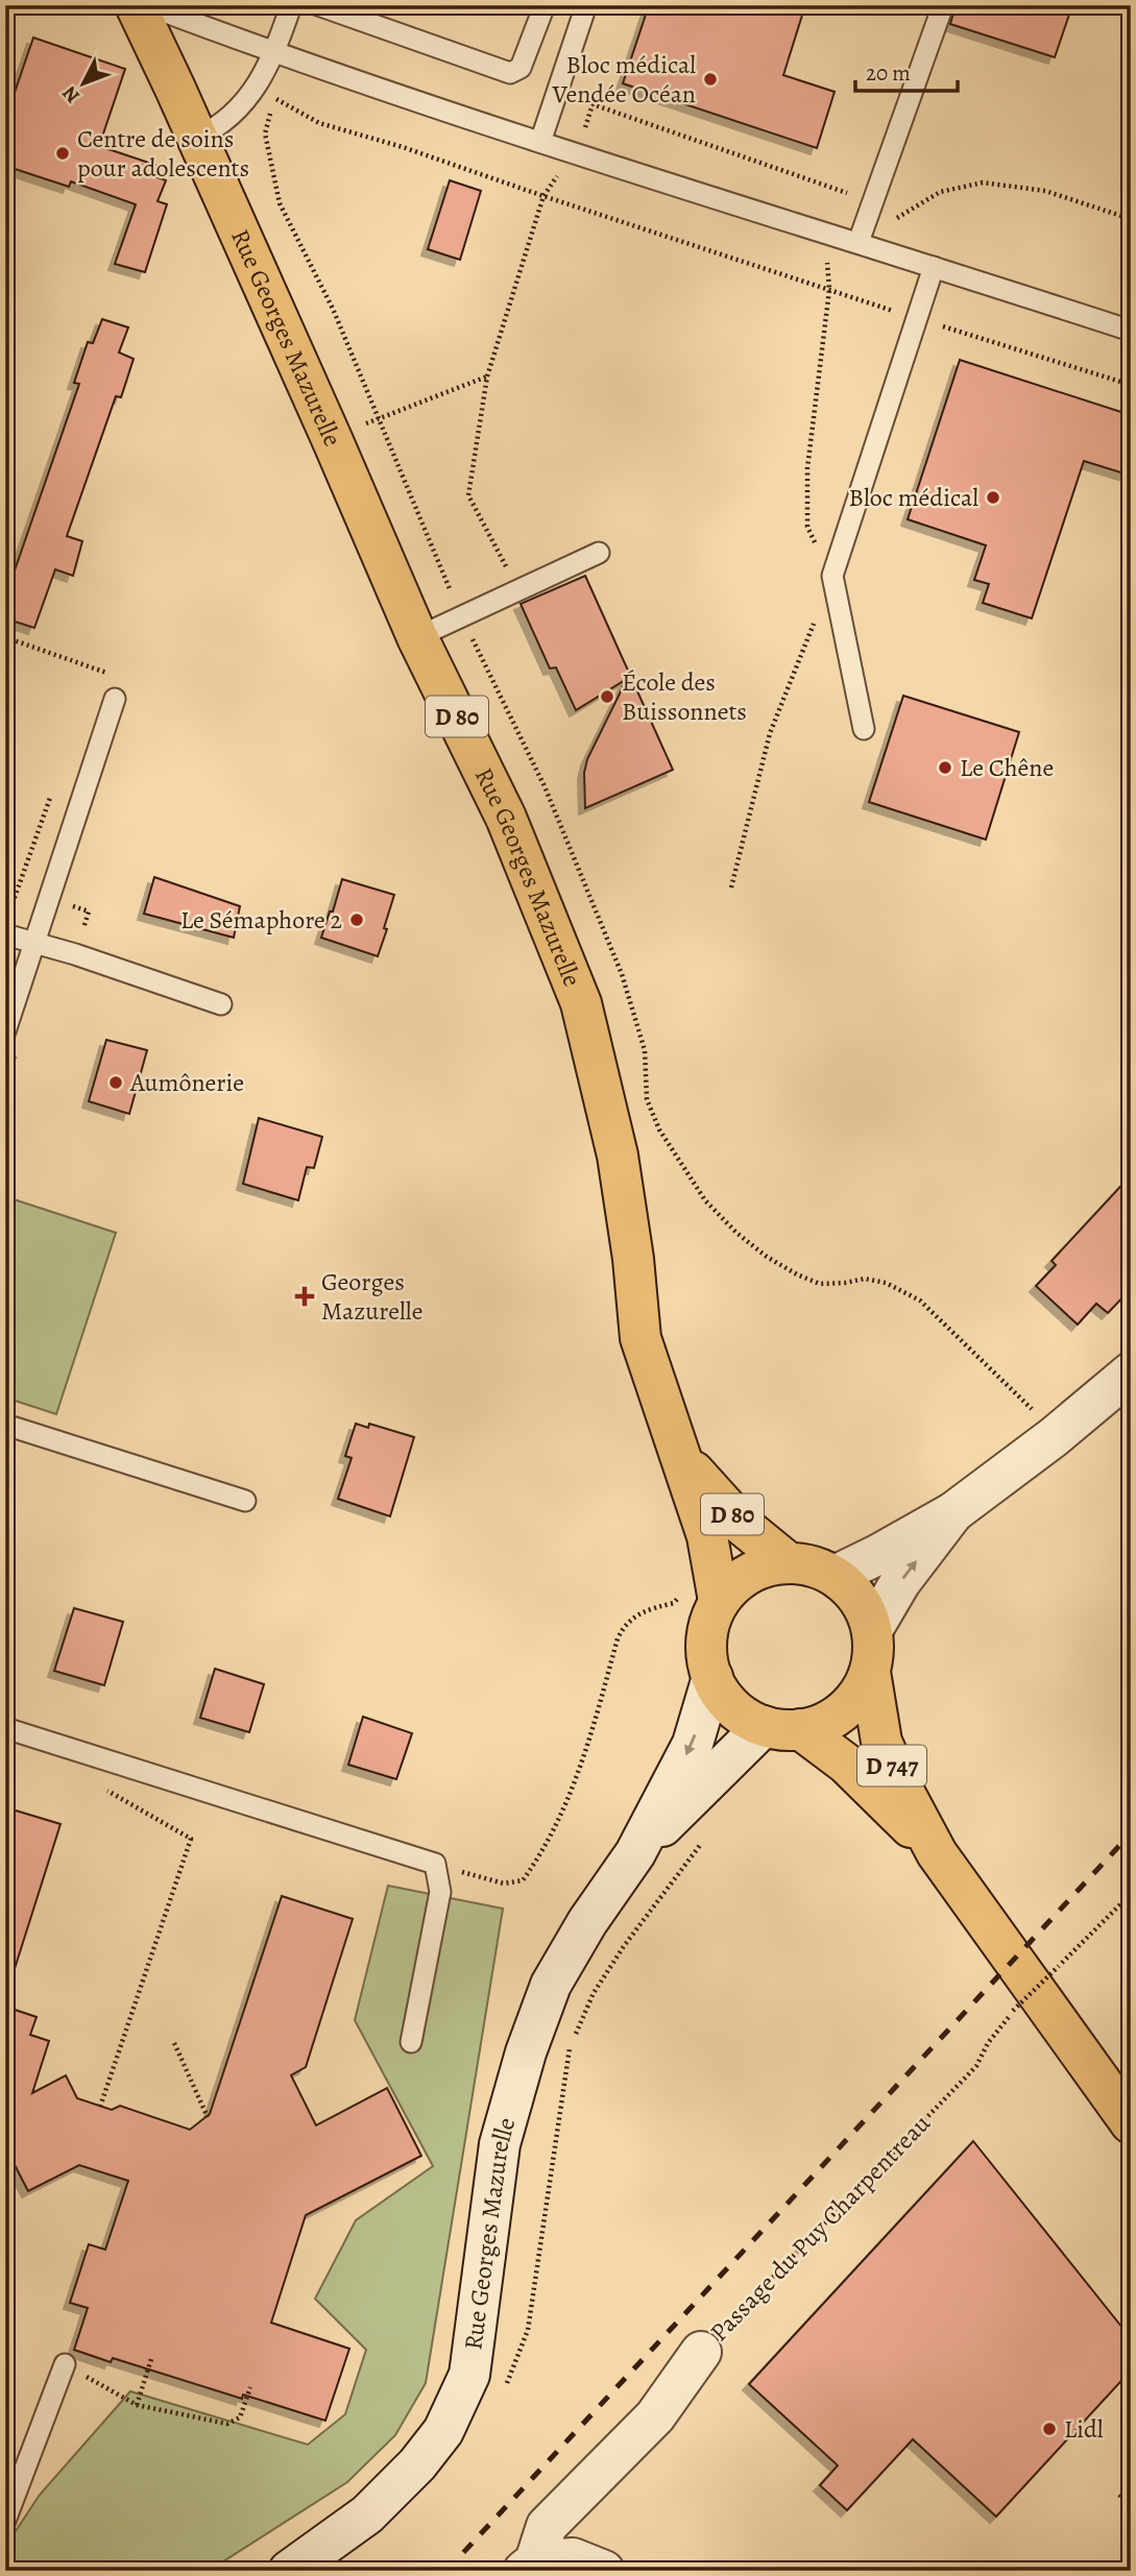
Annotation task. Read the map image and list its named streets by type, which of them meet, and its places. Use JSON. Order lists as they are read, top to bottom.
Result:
{
  "streets": {
    "main road": [
      "Rue Georges Mazurelle",
      "D 80",
      "D 747",
      "Passage du Puy Charpentreau"
    ]
  },
  "crossings": [
    ["Rue Georges Mazurelle", "D 747"]
  ],
  "places": {
    "other": [
      "Bloc médical Vendée Océan",
      "Centre de soins pour adolescents",
      "Bloc médical",
      "École des Buissonnets",
      "Le Chêne",
      "Le Sémaphore 2",
      "Aumônerie",
      "Lidl"
    ],
    "health": ["Georges Mazurelle"]
  },
  "scale_bar": "20 m",
  "north": "bottom left"
}
